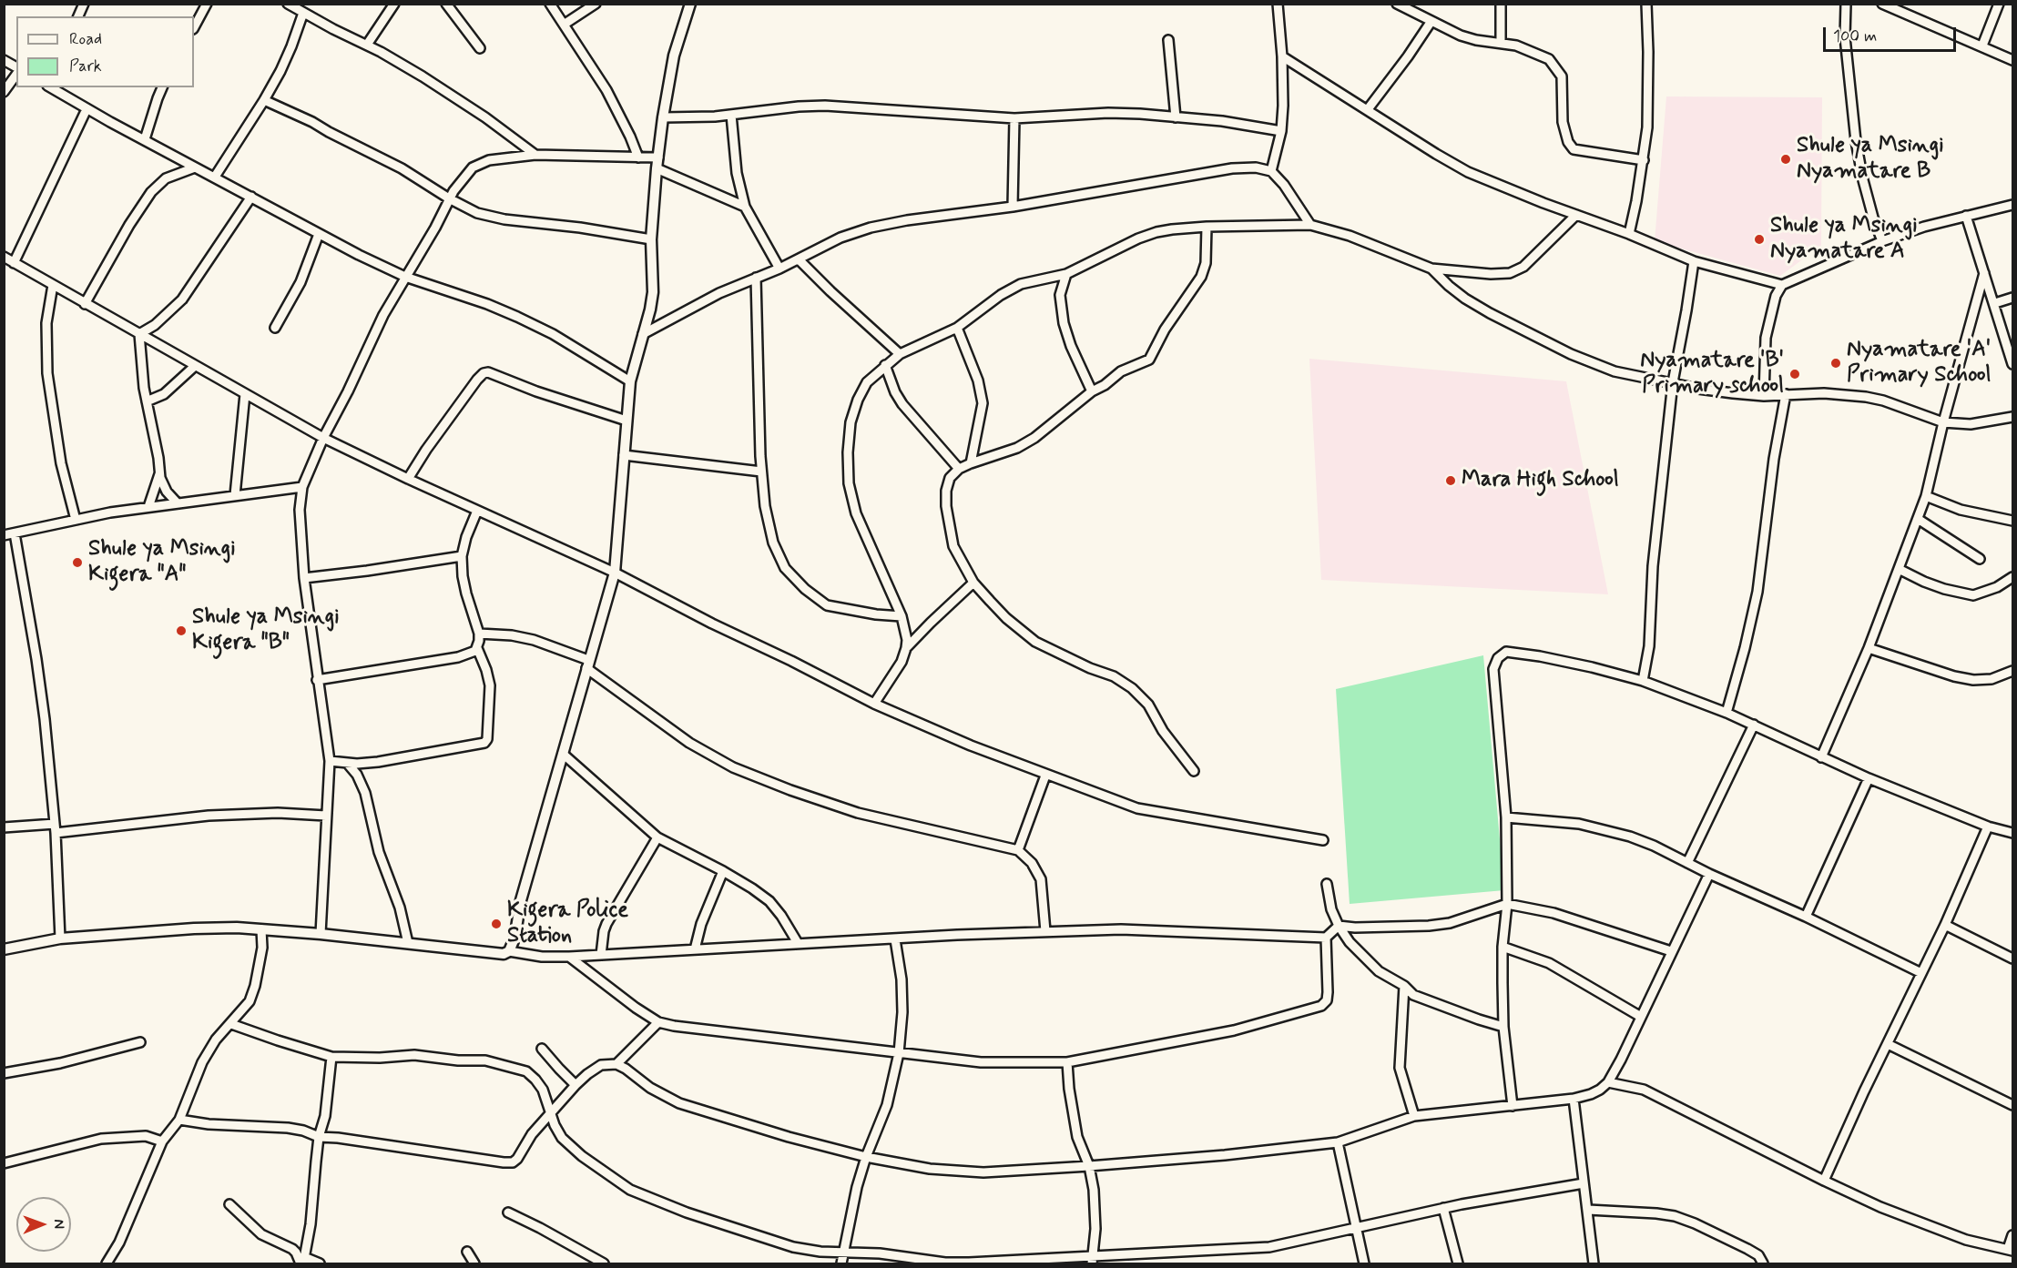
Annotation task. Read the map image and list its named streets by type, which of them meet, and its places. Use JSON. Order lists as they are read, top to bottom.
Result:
{
  "places": [
    "Shule ya Msingi Nyamatare B",
    "Shule ya Msingi Nyamatare A",
    "Nyamatare 'A' Primary School",
    "Nyamatare 'B' Primary school",
    "Mara High School",
    "Shule ya Msingi Kigera \"A\"",
    "Shule ya Msingi Kigera \"B\"",
    "Kigera Police Station"
  ],
  "legend": ["Road", "Park"],
  "scale_bar": "100 m",
  "north": "right"
}
